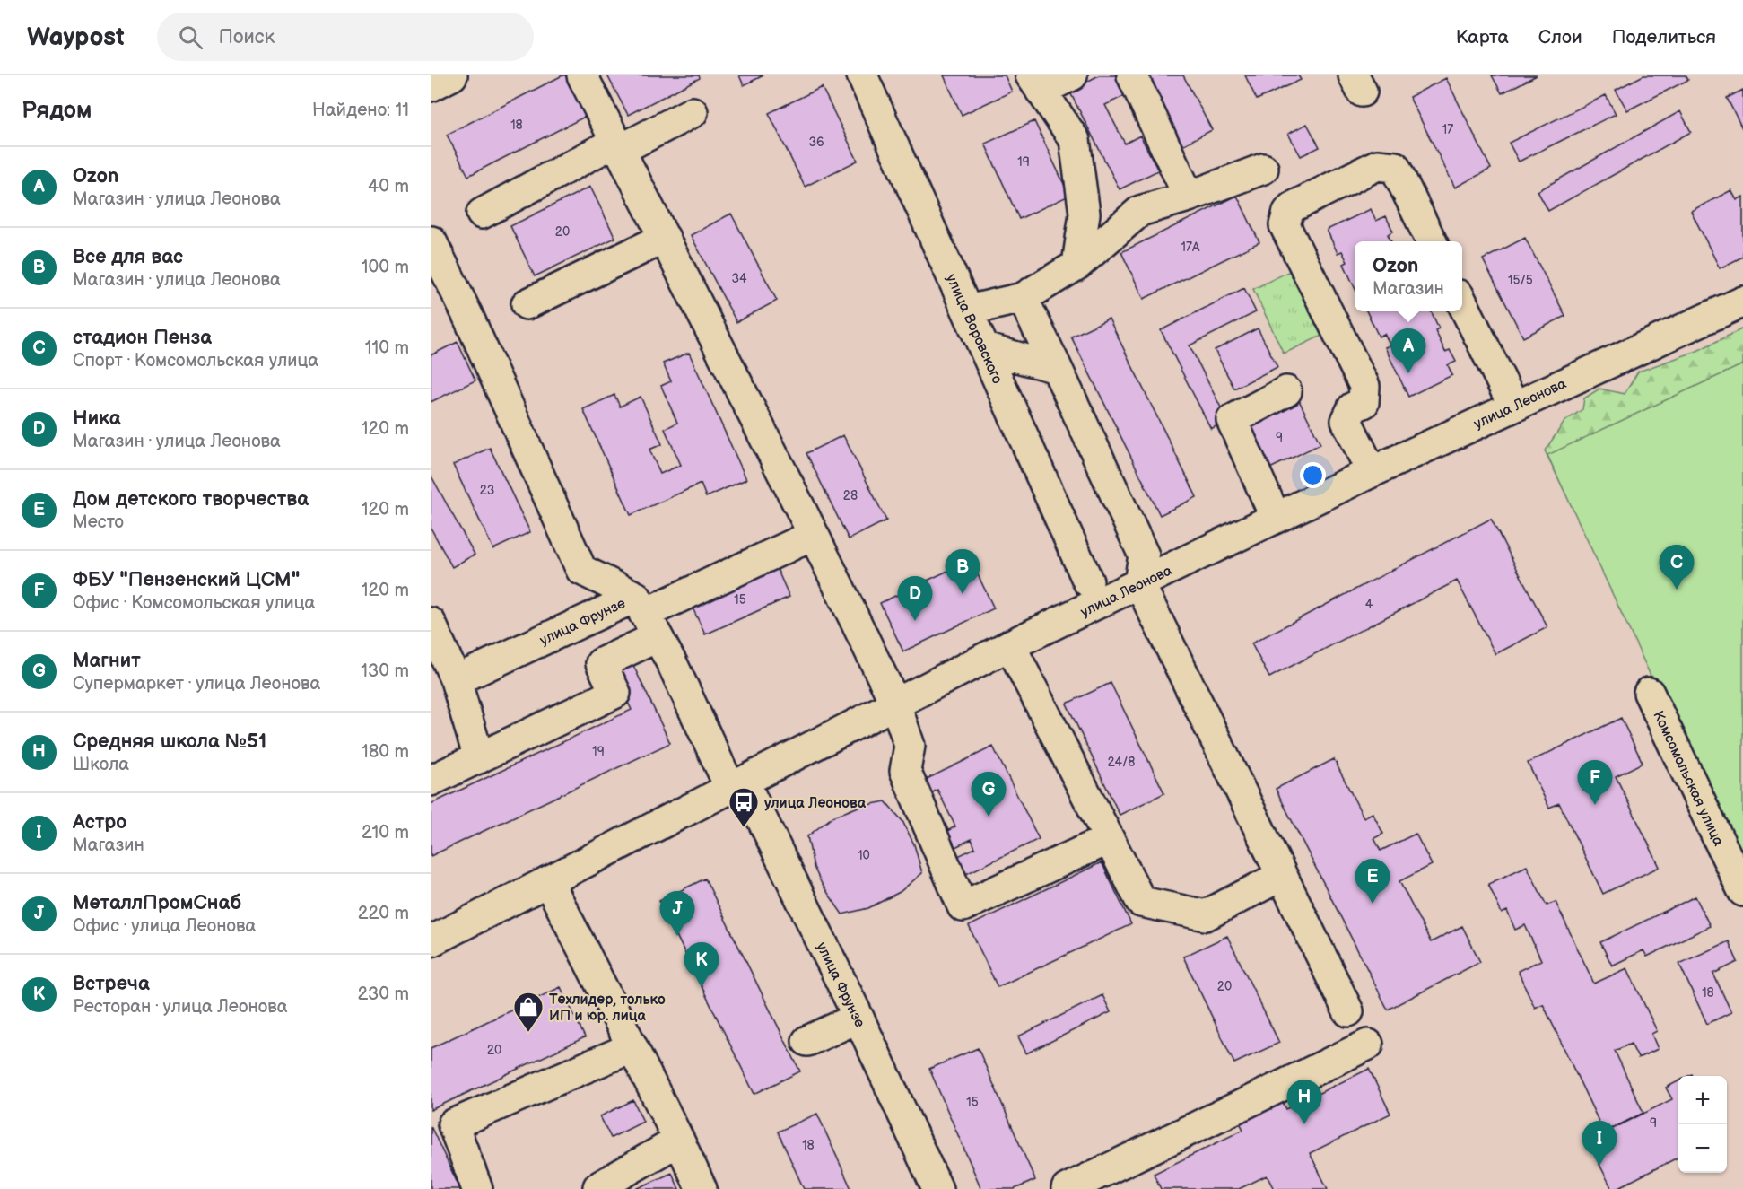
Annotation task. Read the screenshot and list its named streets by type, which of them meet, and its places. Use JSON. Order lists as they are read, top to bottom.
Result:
{
  "streets": {
    "street": [
      "улица Воровского",
      "улица Леонова",
      "улица Фрунзе",
      "Комсомольская улица"
    ]
  },
  "crossings": [
    ["улица Леонова", "улица Фрунзе"]
  ],
  "places": {
    "bus stop": ["улица Леонова"],
    "shop": ["Техлидер, только ИП и юр. лица"]
  },
  "house_numbers": [
    "18",
    "17",
    "36",
    "19",
    "20",
    "17А",
    "34",
    "15/5",
    "9",
    "23",
    "28",
    "15",
    "4",
    "19",
    "24/8",
    "10",
    "20",
    "18",
    "20",
    "15",
    "9",
    "18"
  ],
  "page": {
    "header": "Waypost",
    "search": "Поиск",
    "nav": ["Карта", "Слои", "Поделиться"],
    "heading": ["Рядом", "Найдено: 11"],
    "list": [
      {
        "mark": "A",
        "name": "Ozon",
        "note": "Магазин · улица Леонова",
        "value": "40 m"
      },
      {
        "mark": "B",
        "name": "Все для вас",
        "note": "Магазин · улица Леонова",
        "value": "100 m"
      },
      {
        "mark": "C",
        "name": "стадион Пенза",
        "note": "Спорт · Комсомольская улица",
        "value": "110 m"
      },
      {
        "mark": "D",
        "name": "Ника",
        "note": "Магазин · улица Леонова",
        "value": "120 m"
      },
      {
        "mark": "E",
        "name": "Дом детского творчества",
        "note": "Место",
        "value": "120 m"
      },
      {
        "mark": "F",
        "name": "ФБУ \"Пензенский ЦСМ\"",
        "note": "Офис · Комсомольская улица",
        "value": "120 m"
      },
      {
        "mark": "G",
        "name": "Магнит",
        "note": "Супермаркет · улица Леонова",
        "value": "130 m"
      },
      {
        "mark": "H",
        "name": "Средняя школа №51",
        "note": "Школа",
        "value": "180 m"
      },
      {
        "mark": "I",
        "name": "Астро",
        "note": "Магазин",
        "value": "210 m"
      },
      {
        "mark": "J",
        "name": "МеталлПромСнаб",
        "note": "Офис · улица Леонова",
        "value": "220 m"
      },
      {
        "mark": "K",
        "name": "Встреча",
        "note": "Ресторан · улица Леонова",
        "value": "230 m"
      }
    ],
    "popup": ["Ozon", "Магазин"],
    "pins": [
      "A",
      "C",
      "B",
      "D",
      "F",
      "G",
      "E",
      "J",
      "K",
      "H",
      "I"
    ],
    "map_buttons": ["+", "−"]
  }
}
